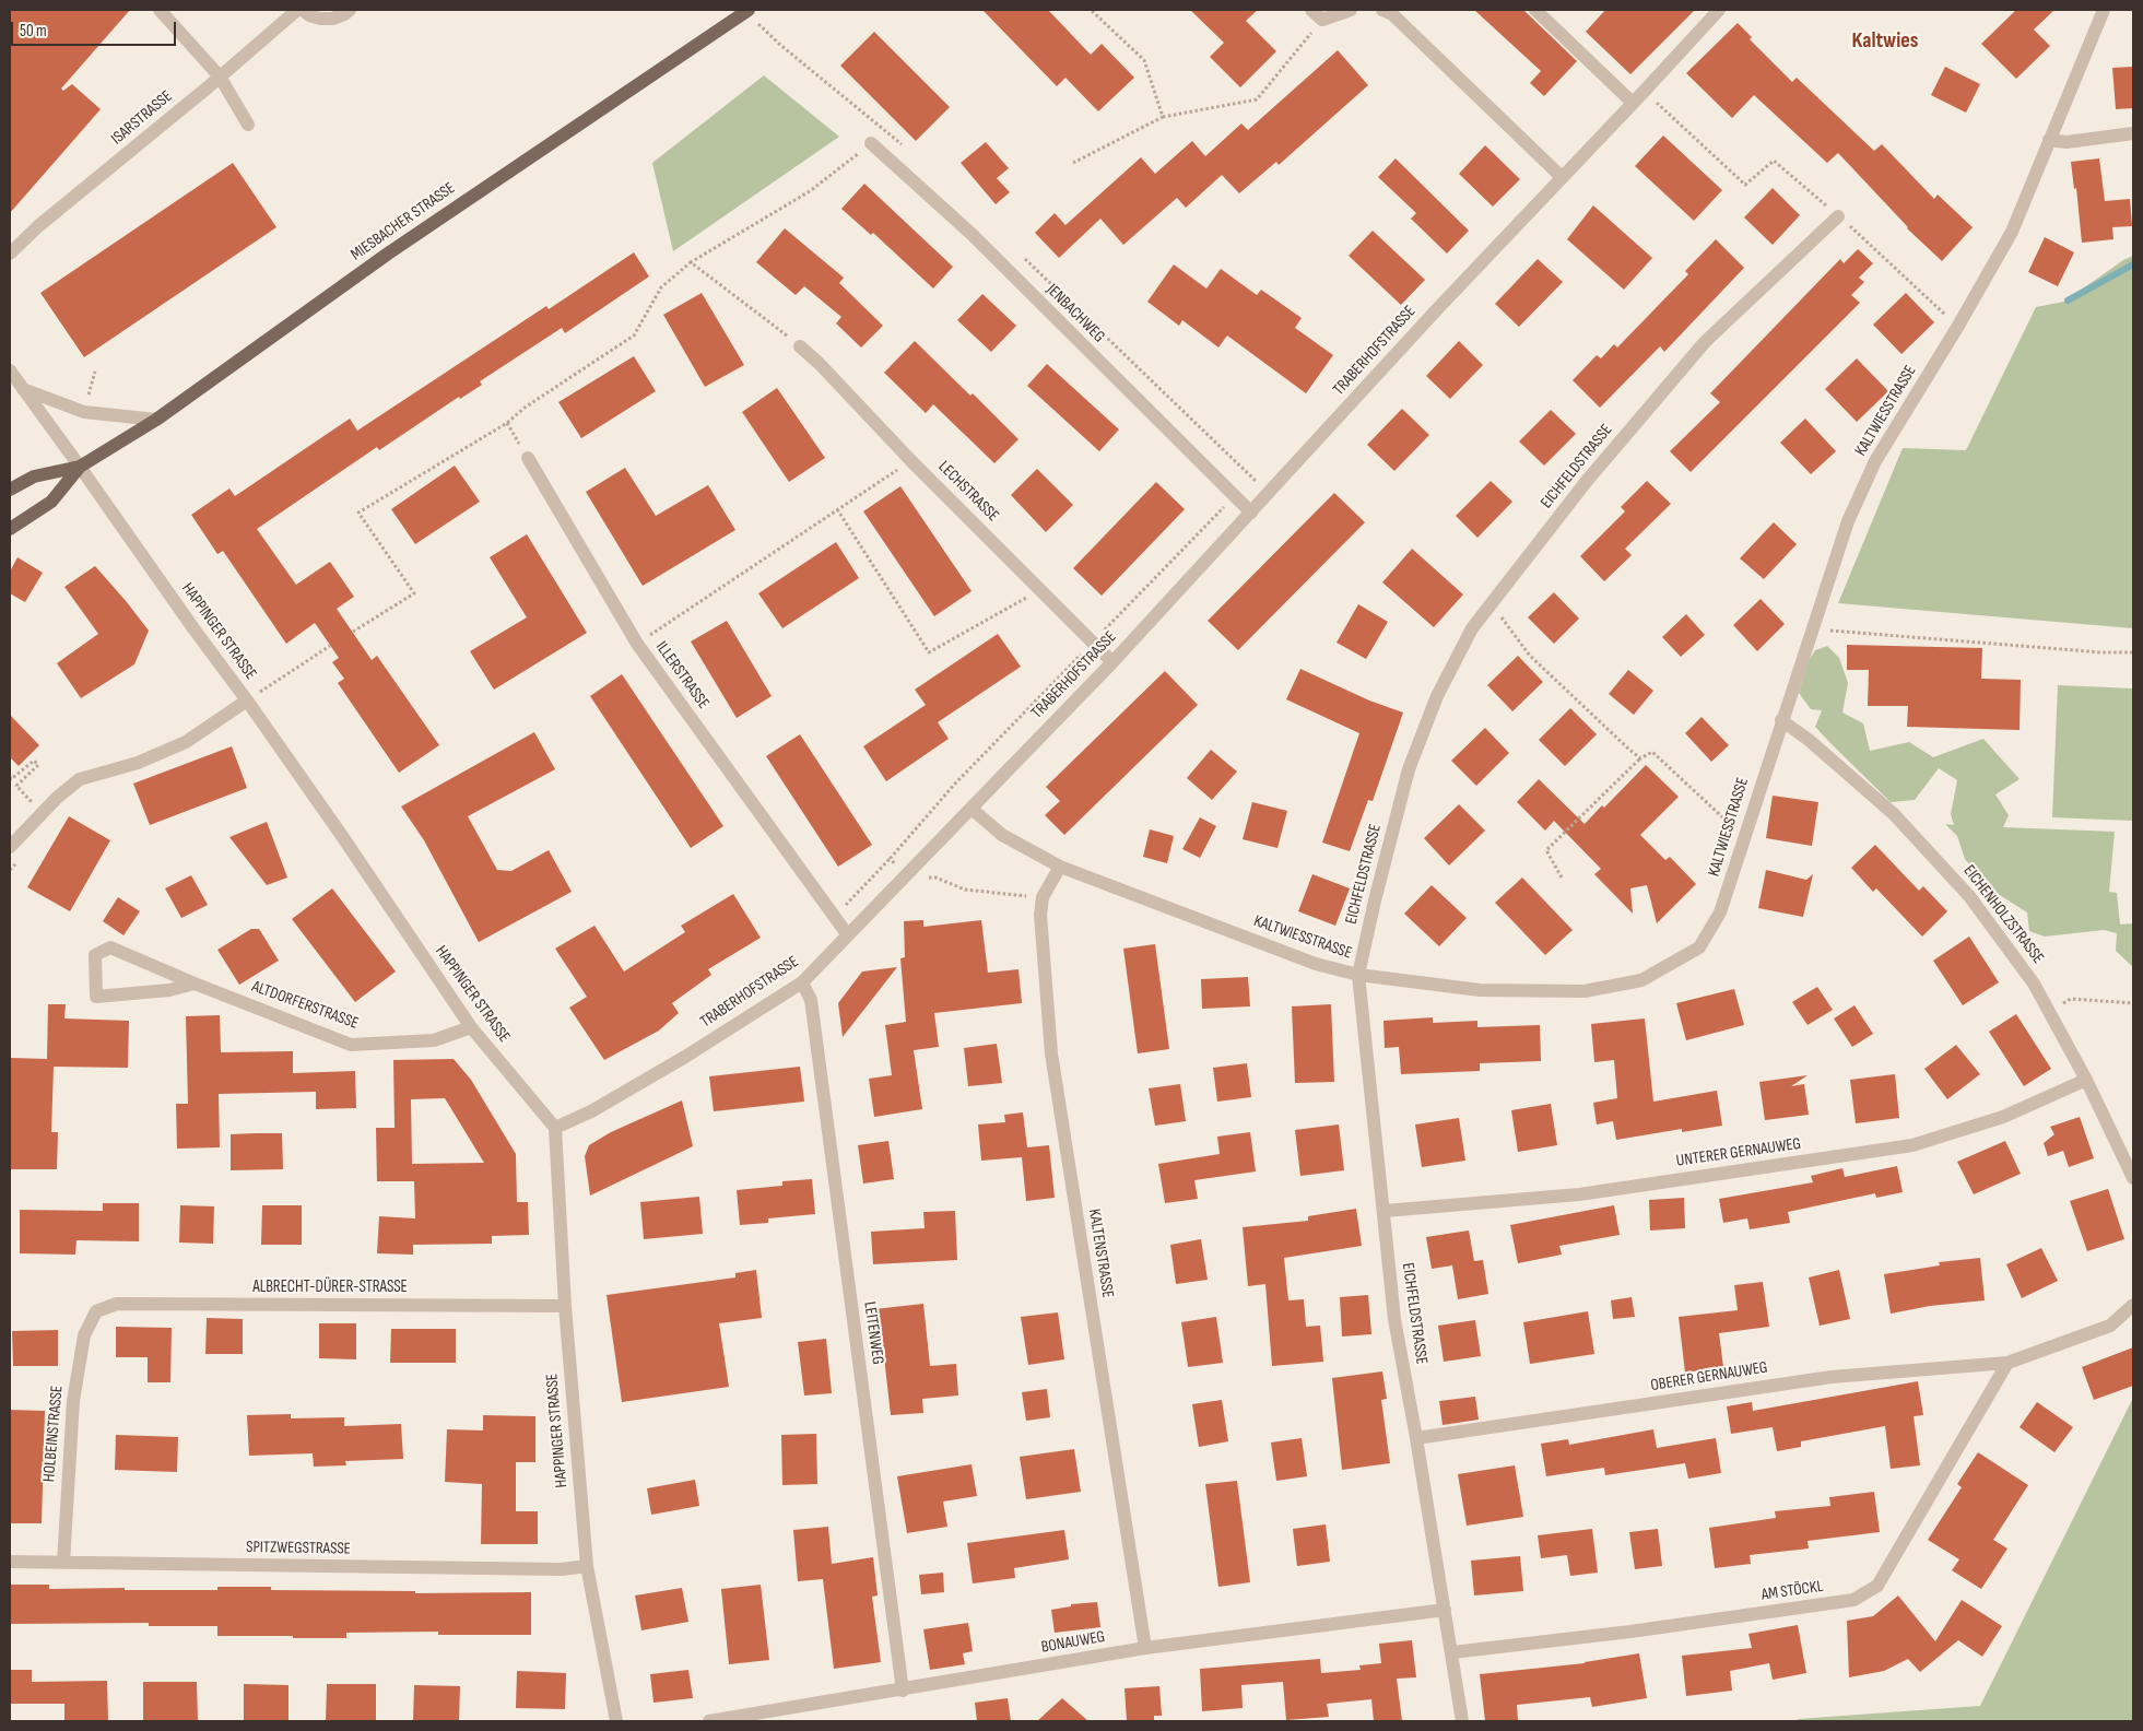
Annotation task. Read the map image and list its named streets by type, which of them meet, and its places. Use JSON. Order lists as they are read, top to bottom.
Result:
{
  "streets": {
    "main road": ["MIESBACHER STRASSE"],
    "street": [
      "ISARSTRASSE",
      "JENBACHWEG",
      "TRABERHOFSTRASSE",
      "KALTWIESSTRASSE",
      "EICHFELDSTRASSE",
      "LECHSTRASSE",
      "HAPPINGER STRASSE",
      "ILLERSTRASSE",
      "EICHENHOLZSTRASSE",
      "ALTDORFERSTRASSE",
      "UNTERER GERNAUWEG",
      "KALTENSTRASSE",
      "ALBRECHT-DÜRER-STRASSE",
      "LEITENWEG",
      "OBERER GERNAUWEG",
      "HOLBEINSTRASSE",
      "SPITZWEGSTRASSE",
      "AM STÖCKL",
      "BONAUWEG"
    ]
  },
  "crossings": [
    ["MIESBACHER STRASSE", "HAPPINGER STRASSE"],
    ["JENBACHWEG", "TRABERHOFSTRASSE"],
    ["TRABERHOFSTRASSE", "KALTWIESSTRASSE"],
    ["TRABERHOFSTRASSE", "LECHSTRASSE"],
    ["TRABERHOFSTRASSE", "HAPPINGER STRASSE"],
    ["TRABERHOFSTRASSE", "ILLERSTRASSE"],
    ["TRABERHOFSTRASSE", "LEITENWEG"],
    ["KALTWIESSTRASSE", "EICHFELDSTRASSE"],
    ["KALTWIESSTRASSE", "EICHENHOLZSTRASSE"],
    ["KALTWIESSTRASSE", "KALTENSTRASSE"],
    ["EICHFELDSTRASSE", "UNTERER GERNAUWEG"],
    ["EICHFELDSTRASSE", "OBERER GERNAUWEG"],
    ["EICHFELDSTRASSE", "AM STÖCKL"],
    ["EICHFELDSTRASSE", "BONAUWEG"],
    ["HAPPINGER STRASSE", "ALTDORFERSTRASSE"],
    ["HAPPINGER STRASSE", "ALBRECHT-DÜRER-STRASSE"],
    ["HAPPINGER STRASSE", "SPITZWEGSTRASSE"],
    ["EICHENHOLZSTRASSE", "UNTERER GERNAUWEG"],
    ["KALTENSTRASSE", "BONAUWEG"],
    ["ALBRECHT-DÜRER-STRASSE", "HOLBEINSTRASSE"],
    ["LEITENWEG", "BONAUWEG"],
    ["OBERER GERNAUWEG", "AM STÖCKL"],
    ["HOLBEINSTRASSE", "SPITZWEGSTRASSE"]
  ],
  "districts": ["Kaltwies"],
  "scale_bar": "50 m"
}
